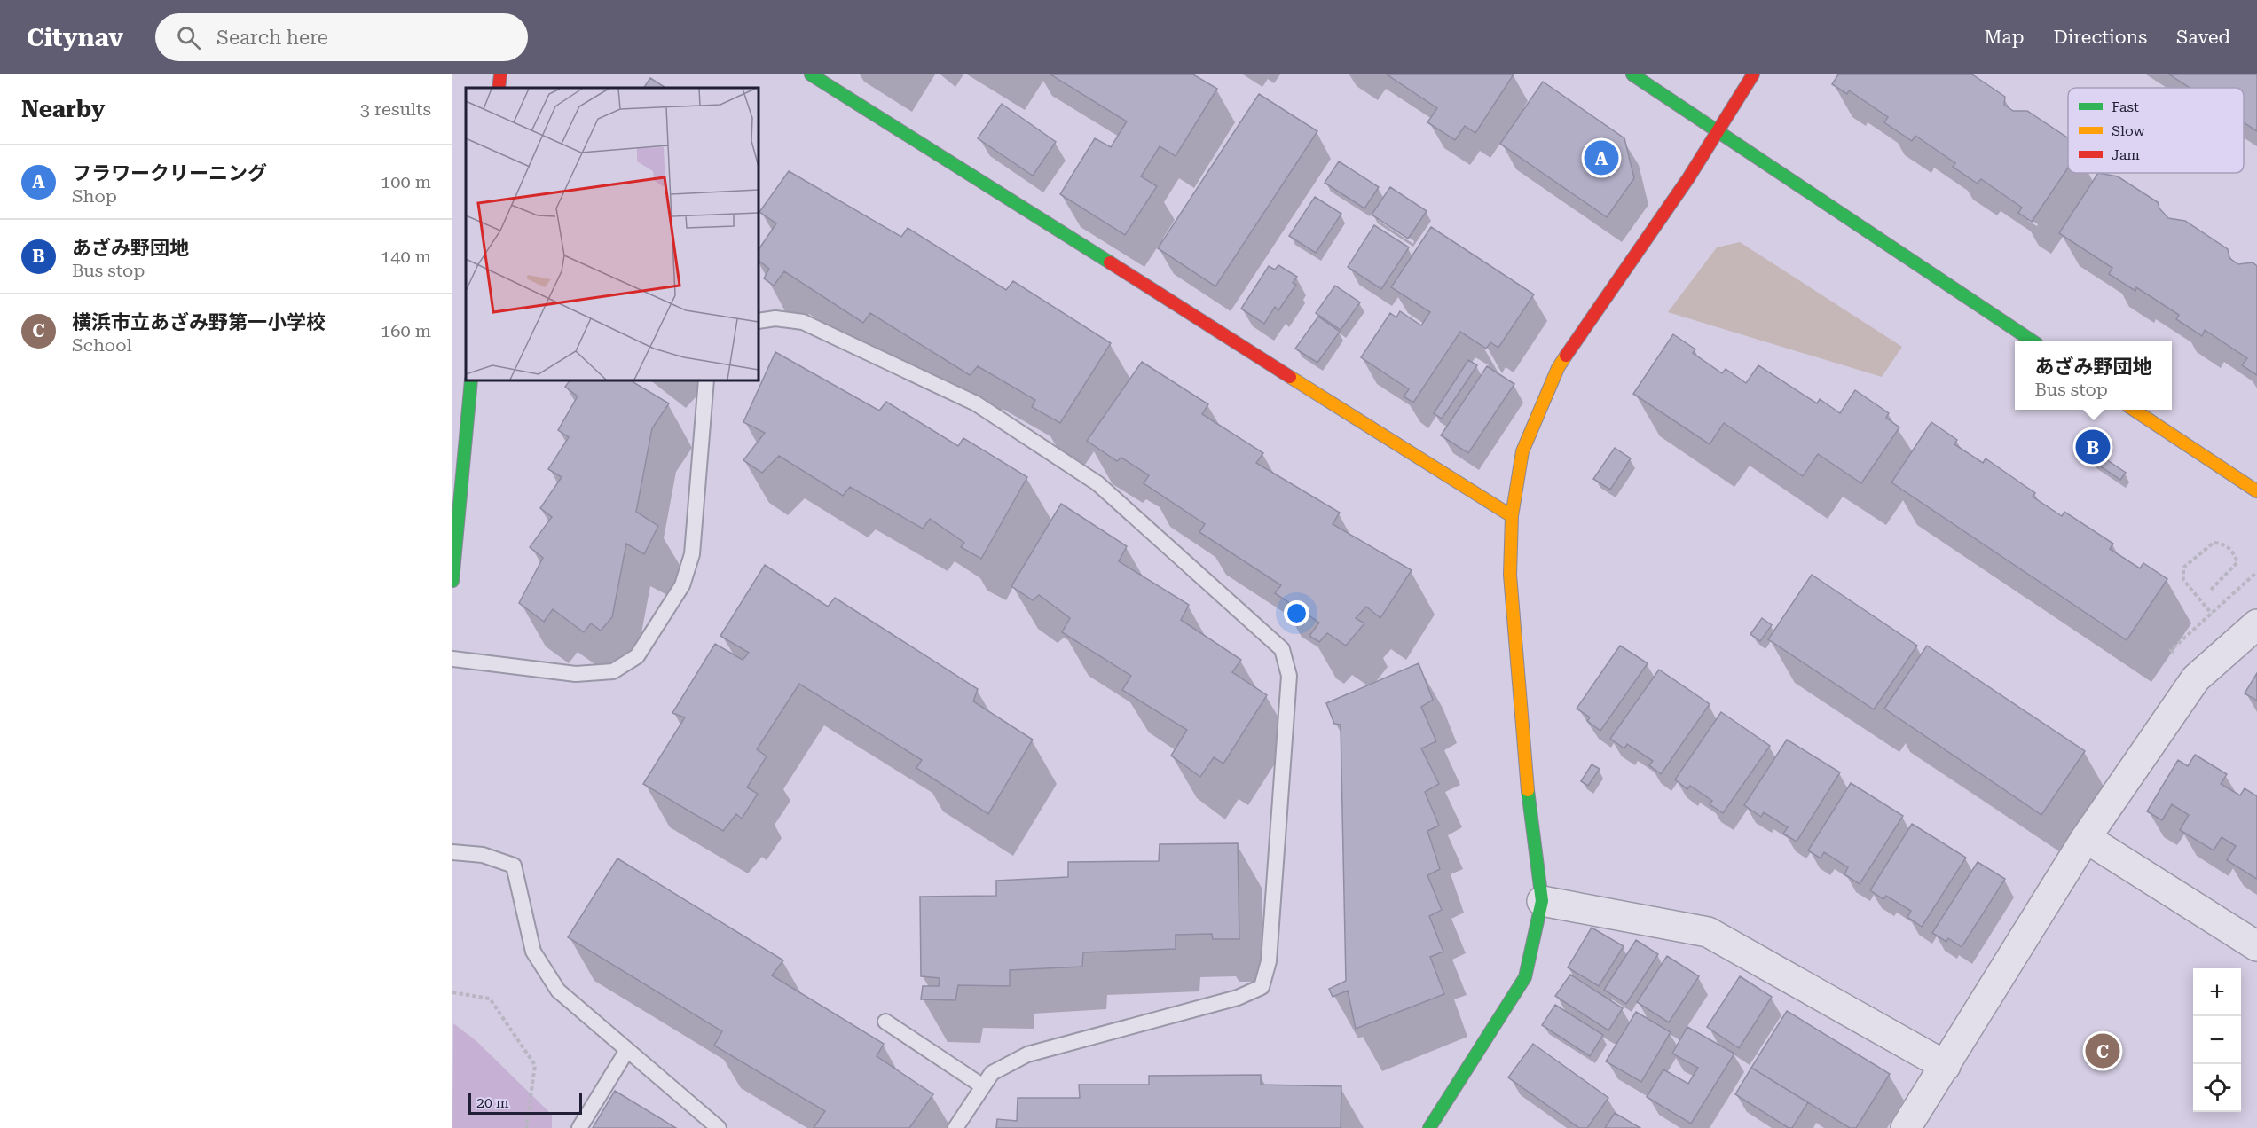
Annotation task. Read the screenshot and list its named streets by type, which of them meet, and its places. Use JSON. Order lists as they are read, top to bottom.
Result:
{
  "legend": ["Fast", "Slow", "Jam"],
  "scale_bar": "20 m",
  "page": {
    "header": "Citynav",
    "search": "Search here",
    "nav": ["Map", "Directions", "Saved"],
    "heading": ["Nearby", "3 results"],
    "pins": ["A", "B", "C"],
    "list": [
      {
        "mark": "A",
        "name": "フラワークリーニング",
        "note": "Shop",
        "value": "100 m"
      },
      {
        "mark": "B",
        "name": "あざみ野団地",
        "note": "Bus stop",
        "value": "140 m"
      },
      {
        "mark": "C",
        "name": "横浜市立あざみ野第一小学校",
        "note": "School",
        "value": "160 m"
      }
    ],
    "popup": ["あざみ野団地", "Bus stop"],
    "map_buttons": ["+", "−"],
    "scale": "20 m"
  }
}
